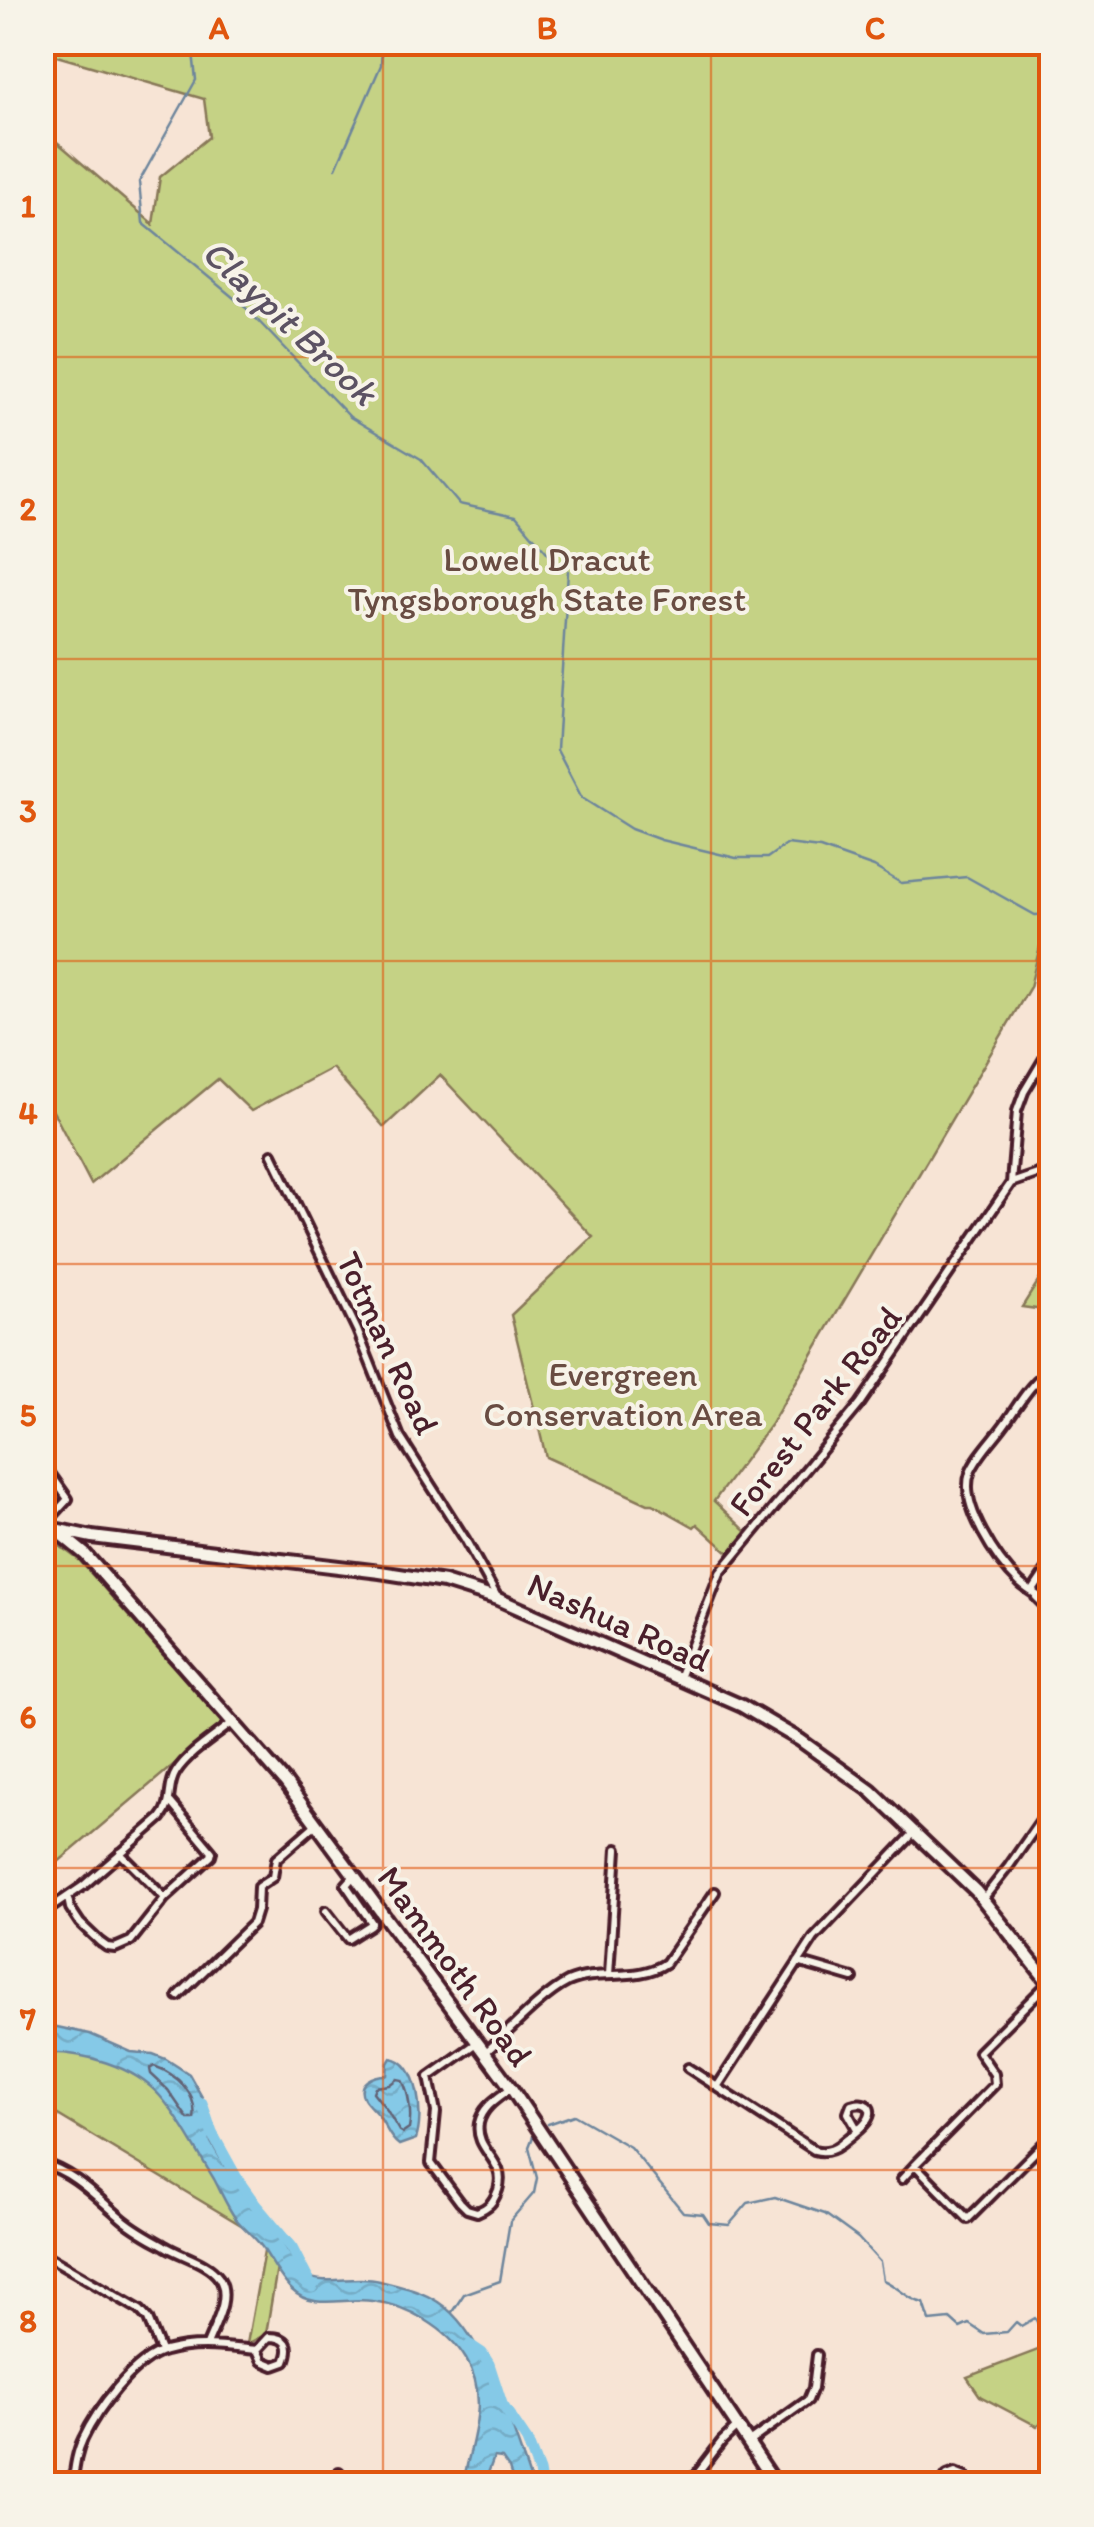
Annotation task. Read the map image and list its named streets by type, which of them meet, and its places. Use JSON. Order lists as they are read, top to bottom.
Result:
{
  "streets": {
    "main road": ["Nashua Road", "Mammoth Road"],
    "street": ["Totman Road", "Forest Park Road"]
  },
  "crossings": [
    ["Totman Road", "Nashua Road"],
    ["Forest Park Road", "Nashua Road"],
    ["Nashua Road", "Mammoth Road"]
  ],
  "water": ["Claypit Brook"],
  "parks": ["Lowell Dracut Tyngsborough State Forest", "Evergreen Conservation Area"],
  "grid": {
    "columns": ["A", "B", "C"],
    "rows": [
      "1",
      "2",
      "3",
      "4",
      "5",
      "6",
      "7",
      "8"
    ]
  }
}
